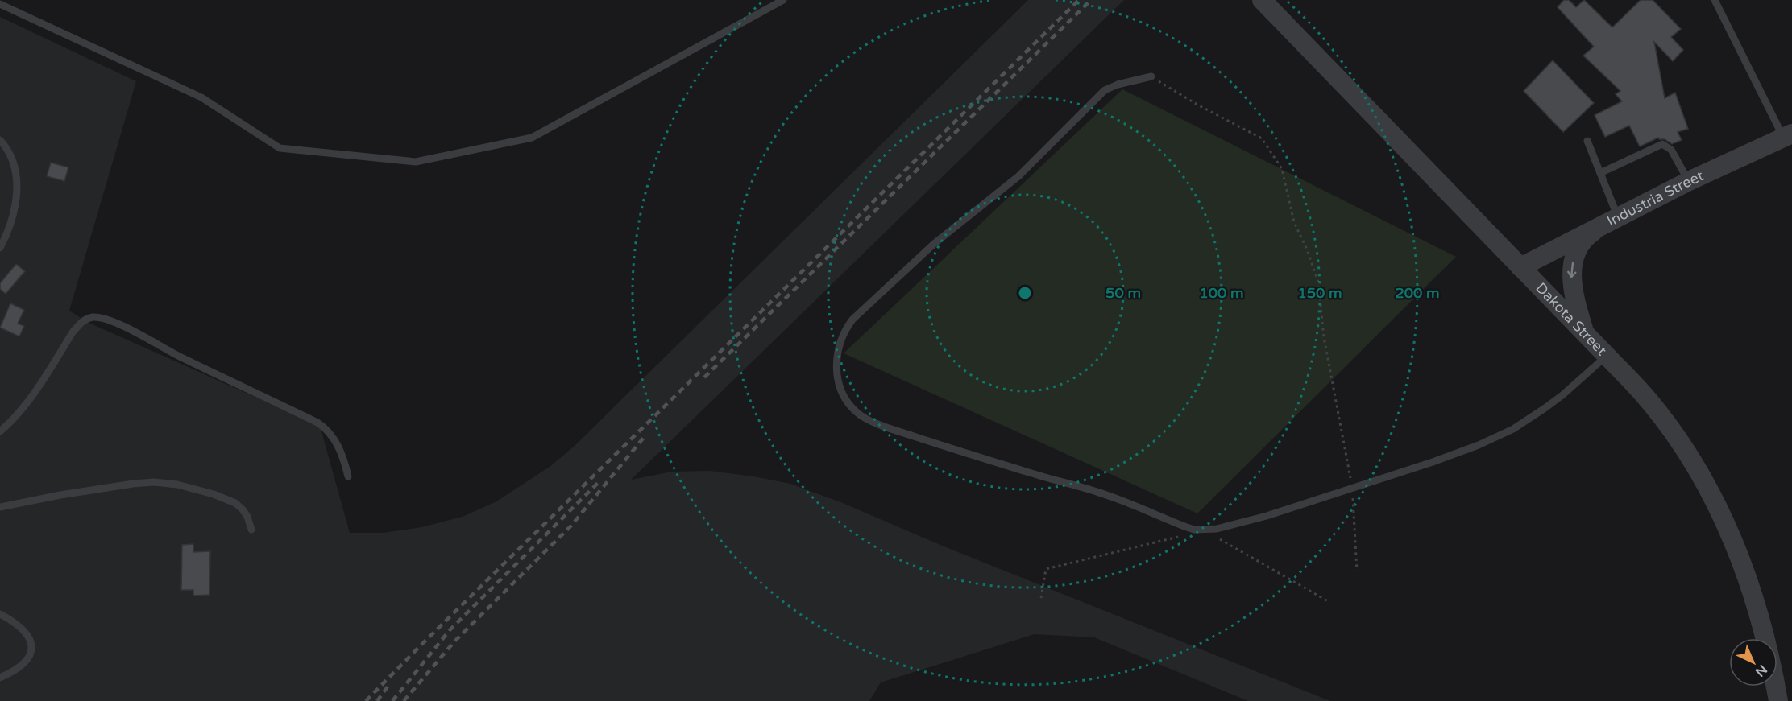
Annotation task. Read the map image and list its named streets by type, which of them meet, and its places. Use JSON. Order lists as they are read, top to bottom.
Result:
{
  "streets": {
    "street": ["Industria Street", "Dakota Street"]
  },
  "crossings": [
    ["Industria Street", "Dakota Street"]
  ],
  "north": "bottom right",
  "rings": [
    "50 m",
    "100 m",
    "150 m",
    "200 m"
  ]
}
